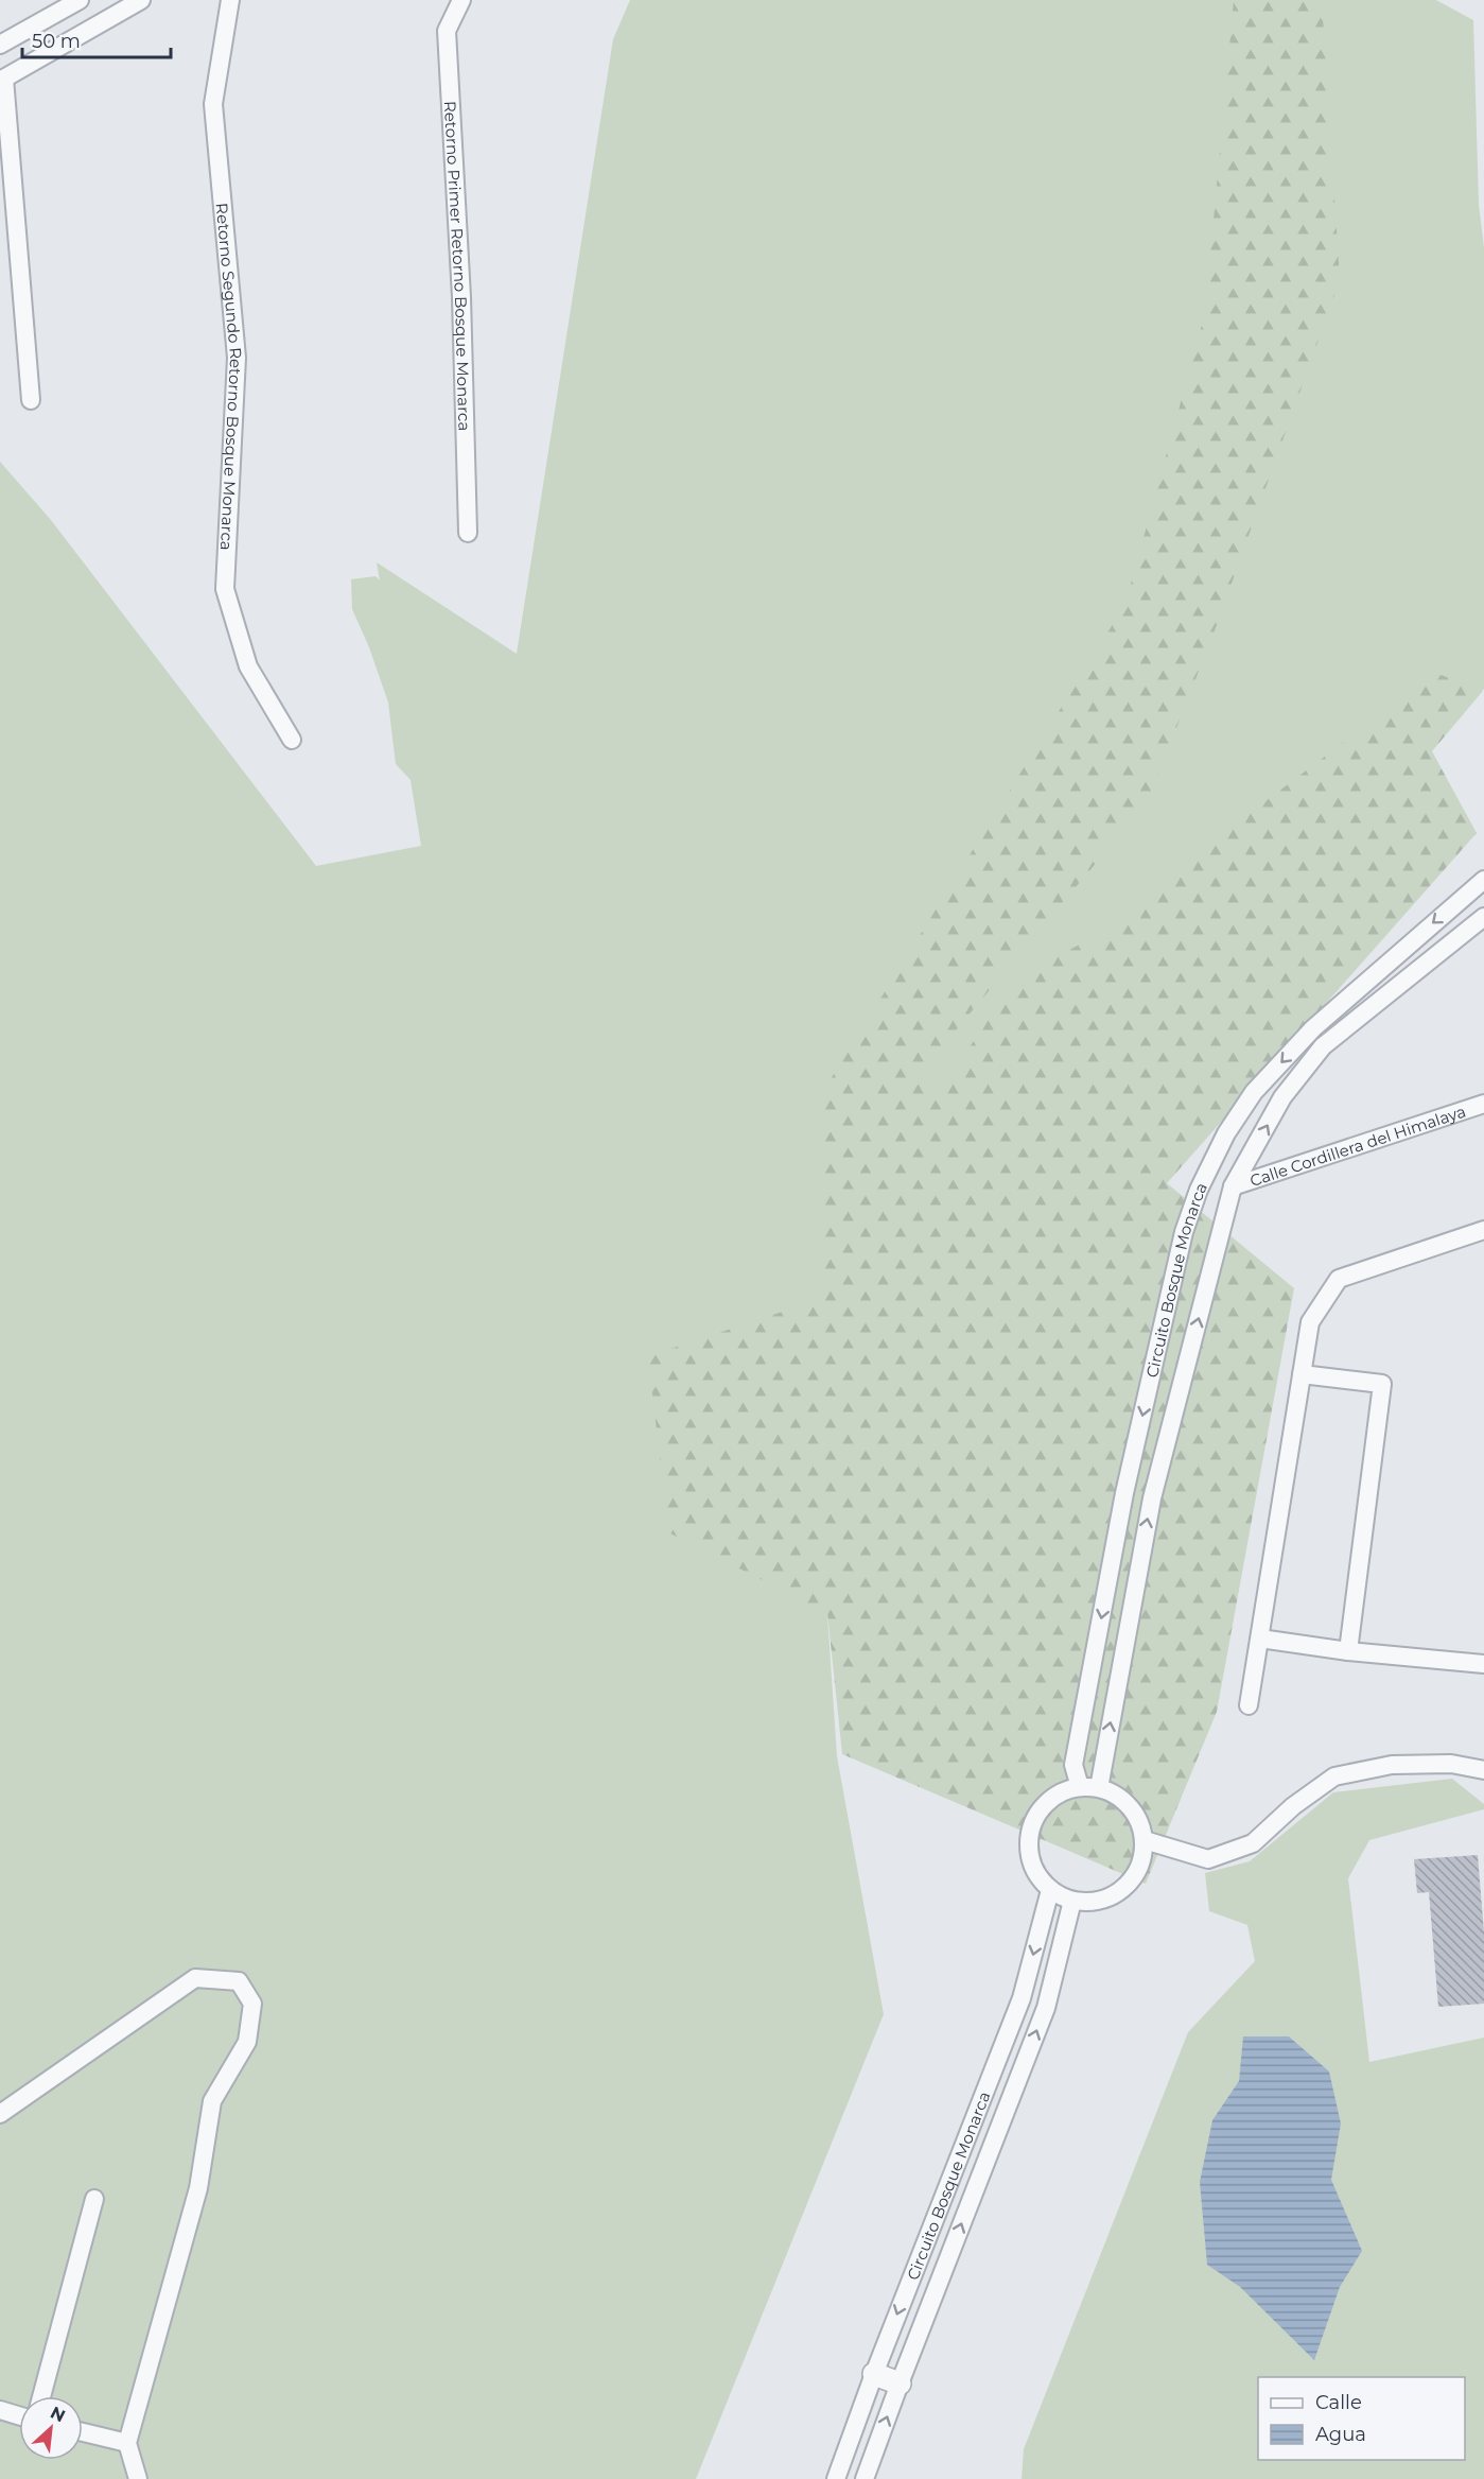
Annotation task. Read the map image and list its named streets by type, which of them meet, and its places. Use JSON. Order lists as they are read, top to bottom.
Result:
{
  "streets": {
    "street": [
      "Retorno Primer Retorno Bosque Monarca",
      "Retorno Segundo Retorno Bosque Monarca",
      "Calle Cordillera del Himalaya",
      "Circuito Bosque Monarca"
    ]
  },
  "crossings": [
    ["Calle Cordillera del Himalaya", "Circuito Bosque Monarca"]
  ],
  "legend": ["Calle", "Agua"],
  "scale_bar": "50 m",
  "north": "top right"
}
